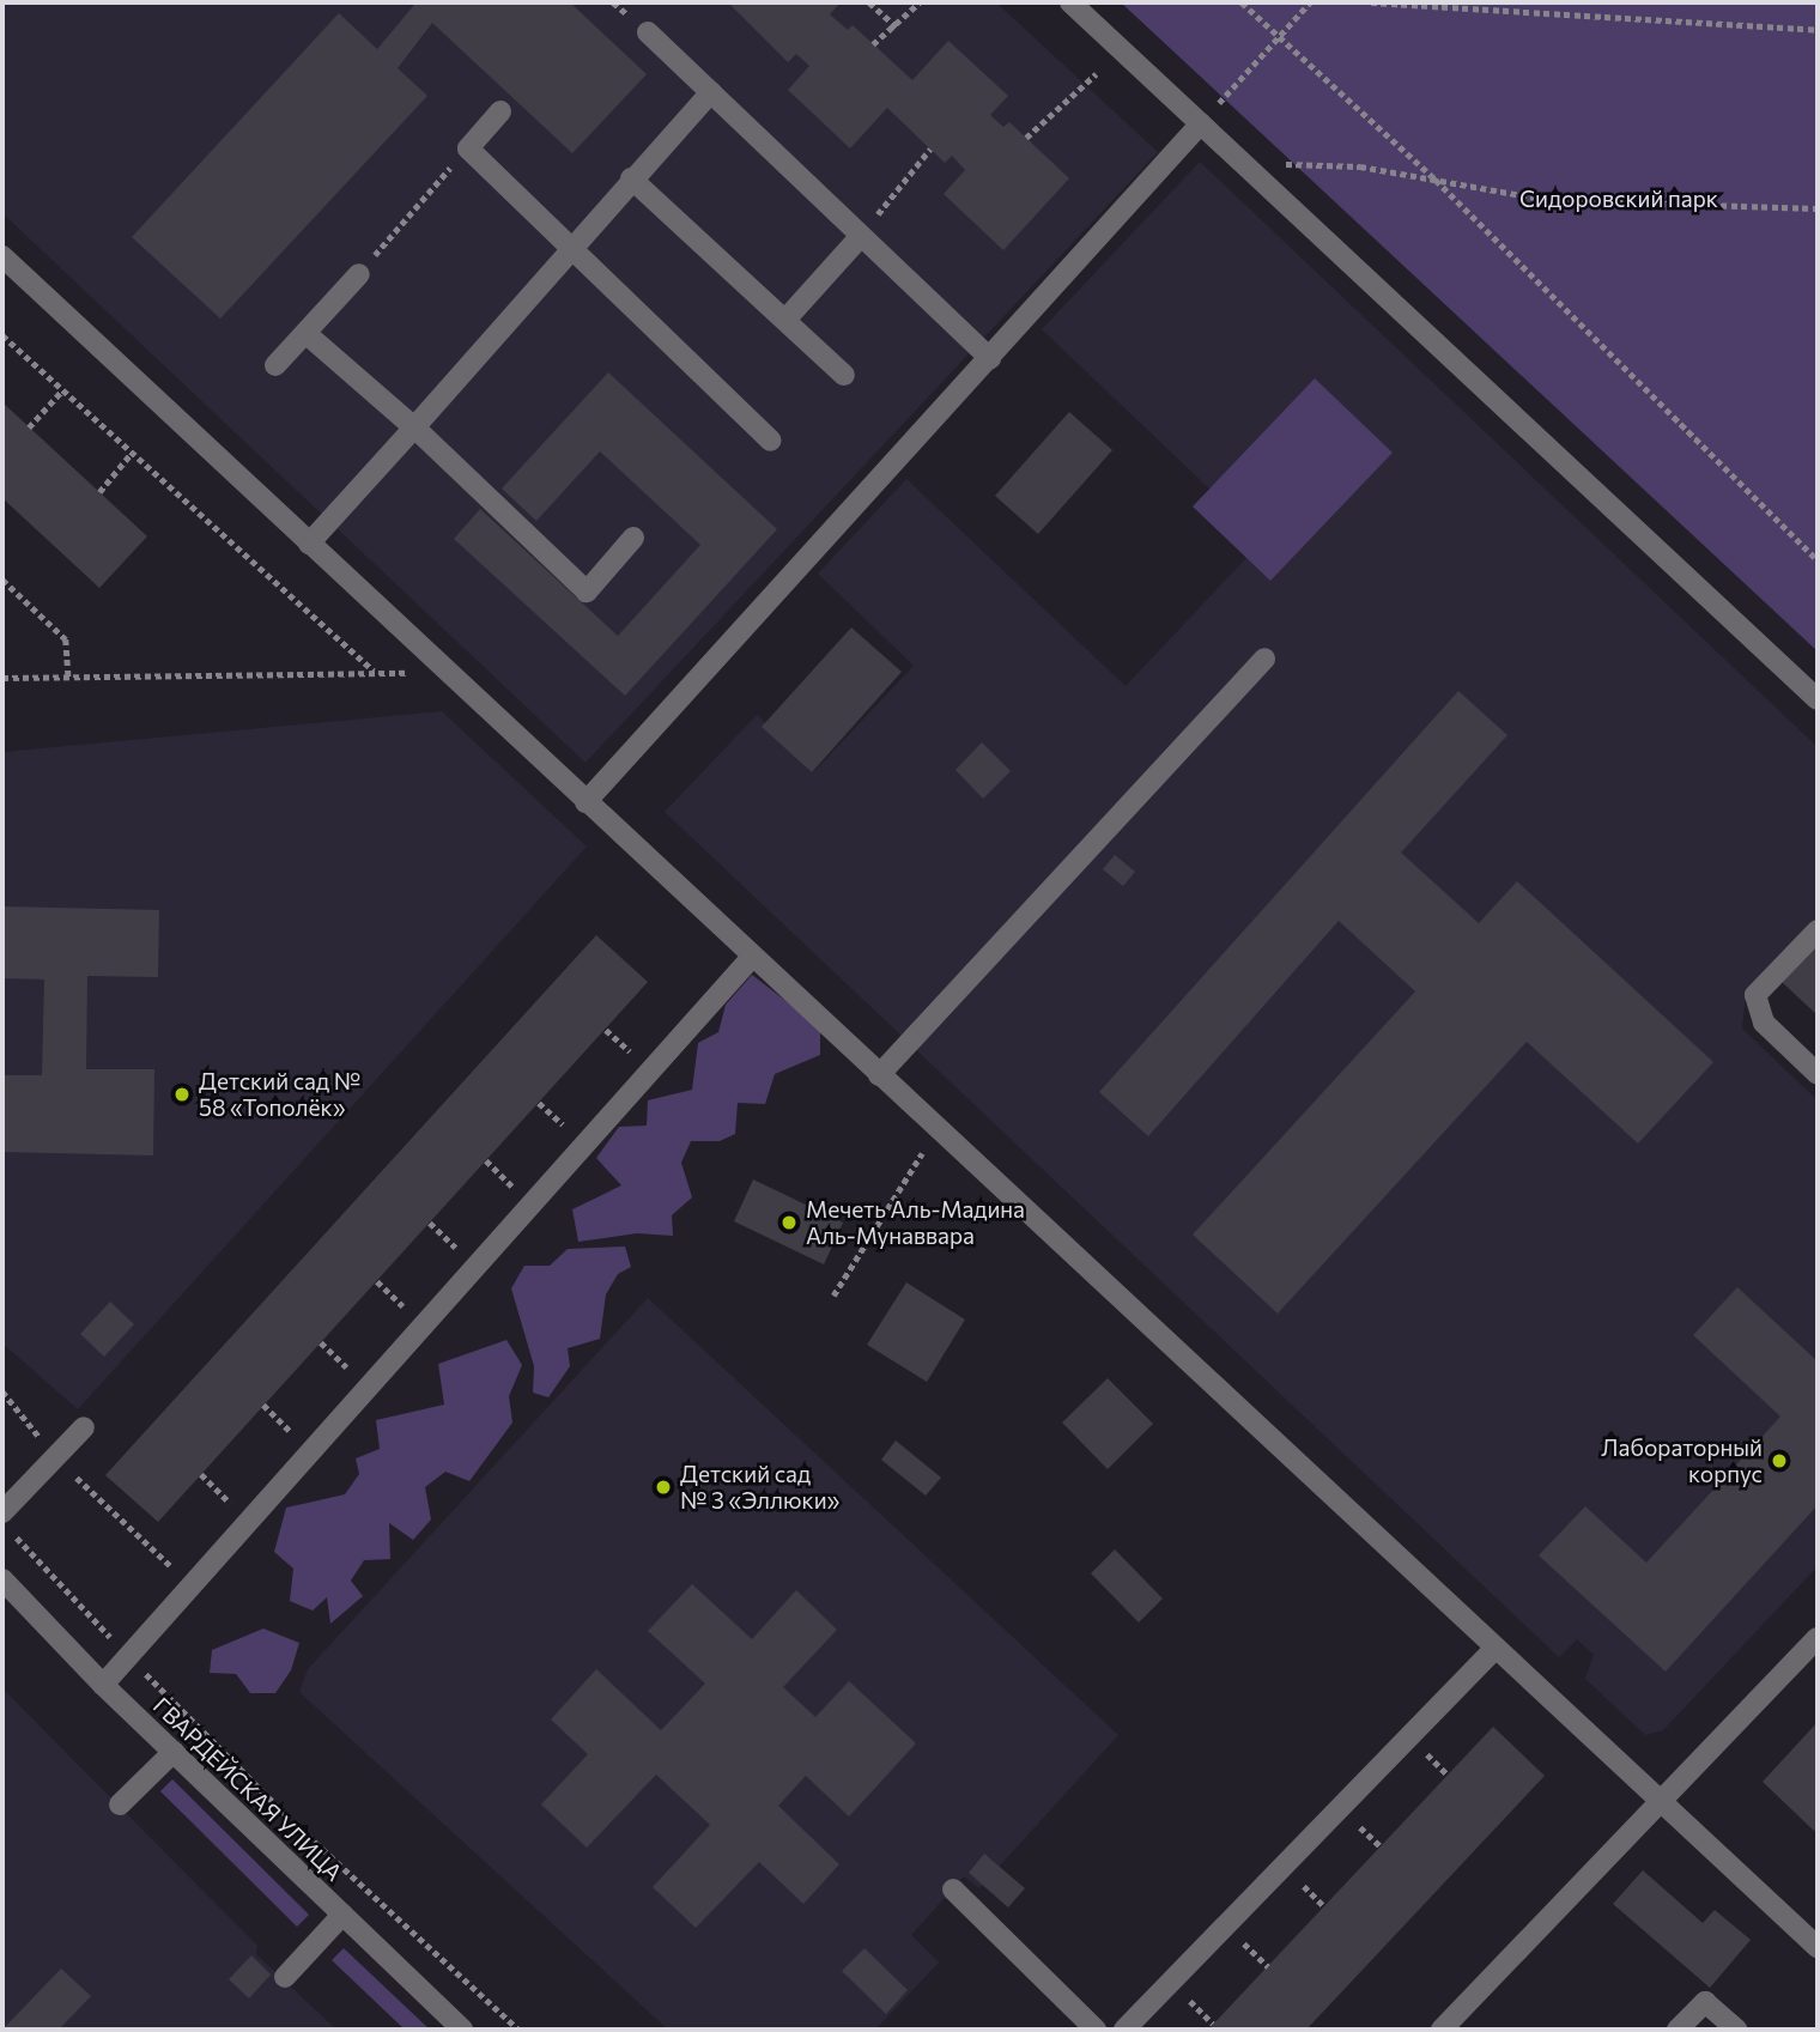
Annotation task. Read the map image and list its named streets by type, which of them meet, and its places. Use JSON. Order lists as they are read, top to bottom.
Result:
{
  "streets": {
    "street": ["ГВАРДЕЙСКАЯ УЛИЦА"]
  },
  "parks": ["Сидоровский парк"],
  "places": [
    "Детский сад № 58 «Тополёк»",
    "Мечеть Аль-Мадина Аль-Мунаввара",
    "Лабораторный корпус",
    "Детский сад № 3 «Эллюки»"
  ]
}
